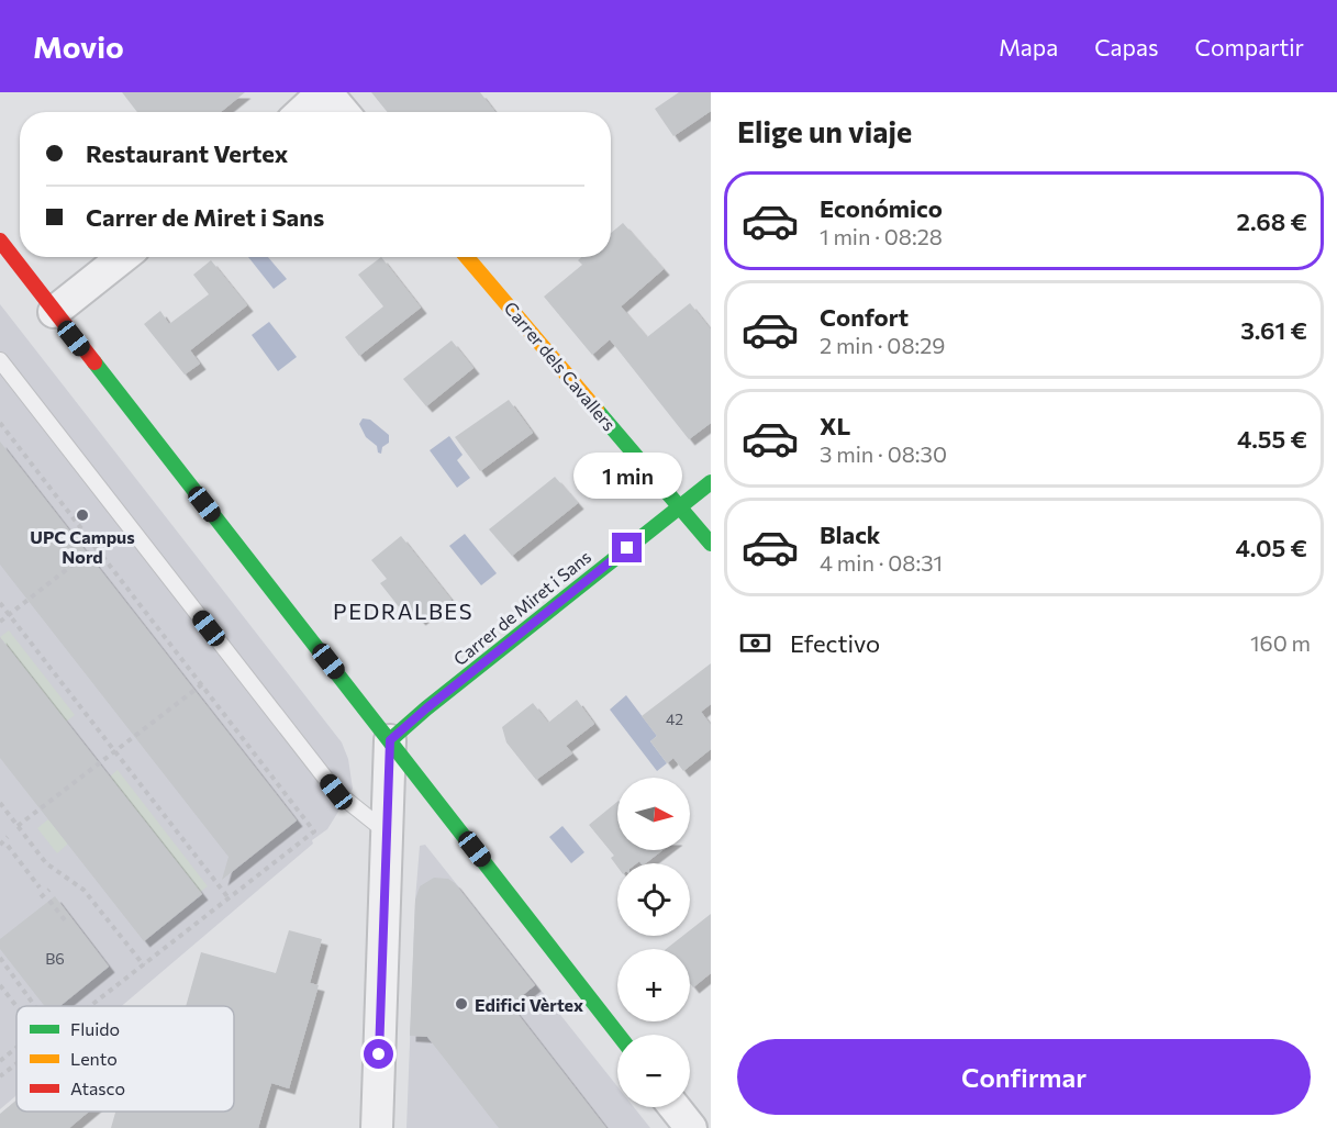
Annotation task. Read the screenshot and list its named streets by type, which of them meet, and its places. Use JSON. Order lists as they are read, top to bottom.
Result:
{
  "streets": {
    "street": ["Carrer dels Cavallers", "Carrer de Miret i Sans"]
  },
  "crossings": [
    ["Carrer dels Cavallers", "Carrer de Miret i Sans"]
  ],
  "districts": ["PEDRALBES"],
  "places": ["UPC Campus Nord", "Edifici Vèrtex"],
  "house_numbers": ["42", "B6"],
  "legend": ["Fluido", "Lento", "Atasco"],
  "north": "right",
  "page": {
    "header": "Movio",
    "nav": ["Mapa", "Capas", "Compartir"],
    "heading": "Elige un viaje",
    "banner": ["Restaurant Vertex", "Carrer de Miret i Sans"],
    "list": [
      {
        "name": "Económico",
        "note": "1 min · 08:28",
        "value": "2.68 €"
      },
      {
        "name": "Confort",
        "note": "2 min · 08:29",
        "value": "3.61 €"
      },
      {
        "name": "XL",
        "note": "3 min · 08:30",
        "value": "4.55 €"
      },
      {
        "name": "Black",
        "note": "4 min · 08:31",
        "value": "4.05 €"
      }
    ],
    "bubble": "1 min",
    "pay": ["Efectivo", "160 m"],
    "map_buttons": ["+", "−"],
    "buttons": "Confirmar"
  }
}
